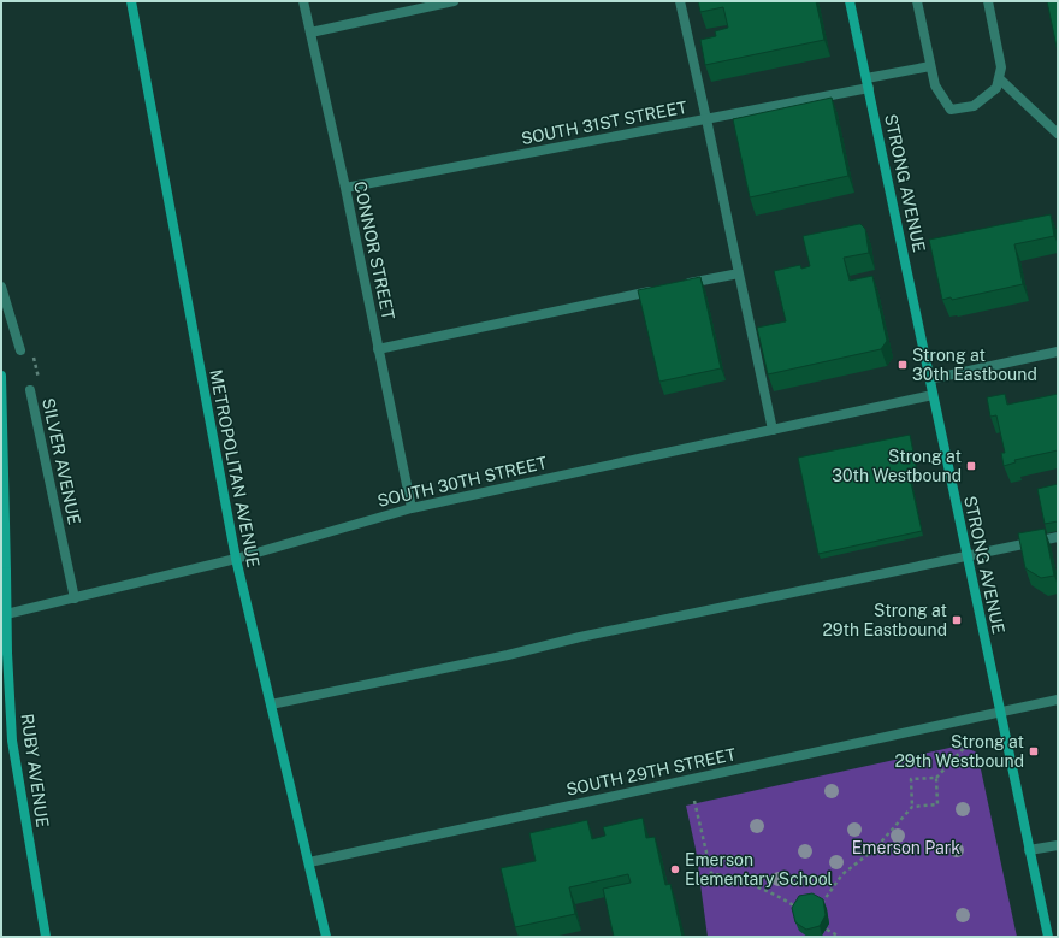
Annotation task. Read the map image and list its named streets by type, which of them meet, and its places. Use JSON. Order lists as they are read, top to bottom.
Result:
{
  "streets": {
    "street": [
      "SOUTH 31ST STREET",
      "STRONG AVENUE",
      "CONNOR STREET",
      "SILVER AVENUE",
      "METROPOLITAN AVENUE",
      "SOUTH 30TH STREET",
      "RUBY AVENUE",
      "SOUTH 29TH STREET"
    ]
  },
  "crossings": [
    ["SOUTH 31ST STREET", "STRONG AVENUE"],
    ["SOUTH 31ST STREET", "CONNOR STREET"],
    ["STRONG AVENUE", "SOUTH 30TH STREET"],
    ["STRONG AVENUE", "SOUTH 29TH STREET"],
    ["CONNOR STREET", "SOUTH 30TH STREET"],
    ["SILVER AVENUE", "SOUTH 30TH STREET"],
    ["METROPOLITAN AVENUE", "SOUTH 30TH STREET"],
    ["METROPOLITAN AVENUE", "SOUTH 29TH STREET"]
  ],
  "parks": ["Emerson Park"],
  "places": {
    "transit": [
      "Strong at 30th Eastbound",
      "Strong at 30th Westbound",
      "Strong at 29th Eastbound",
      "Strong at 29th Westbound"
    ],
    "other": ["Emerson Elementary School"]
  }
}
